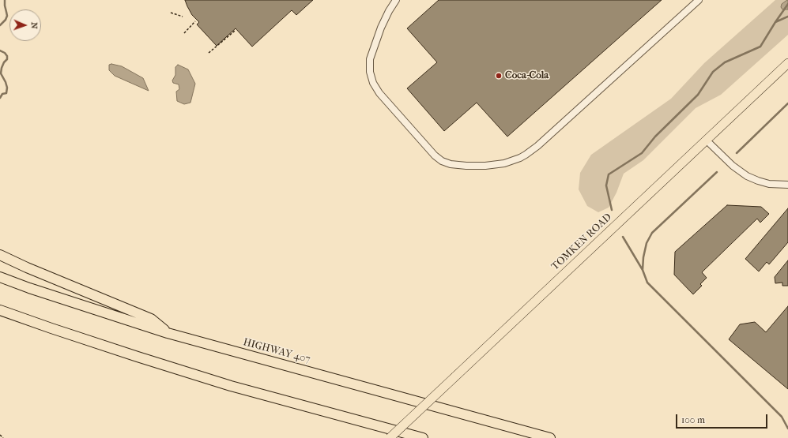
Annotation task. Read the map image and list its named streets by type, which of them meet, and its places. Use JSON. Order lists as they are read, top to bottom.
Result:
{
  "streets": {
    "highway": ["HIGHWAY 407"],
    "main road": ["TOMKEN ROAD"]
  },
  "places": ["Coca-Cola"],
  "scale_bar": "100 m",
  "north": "right"
}
